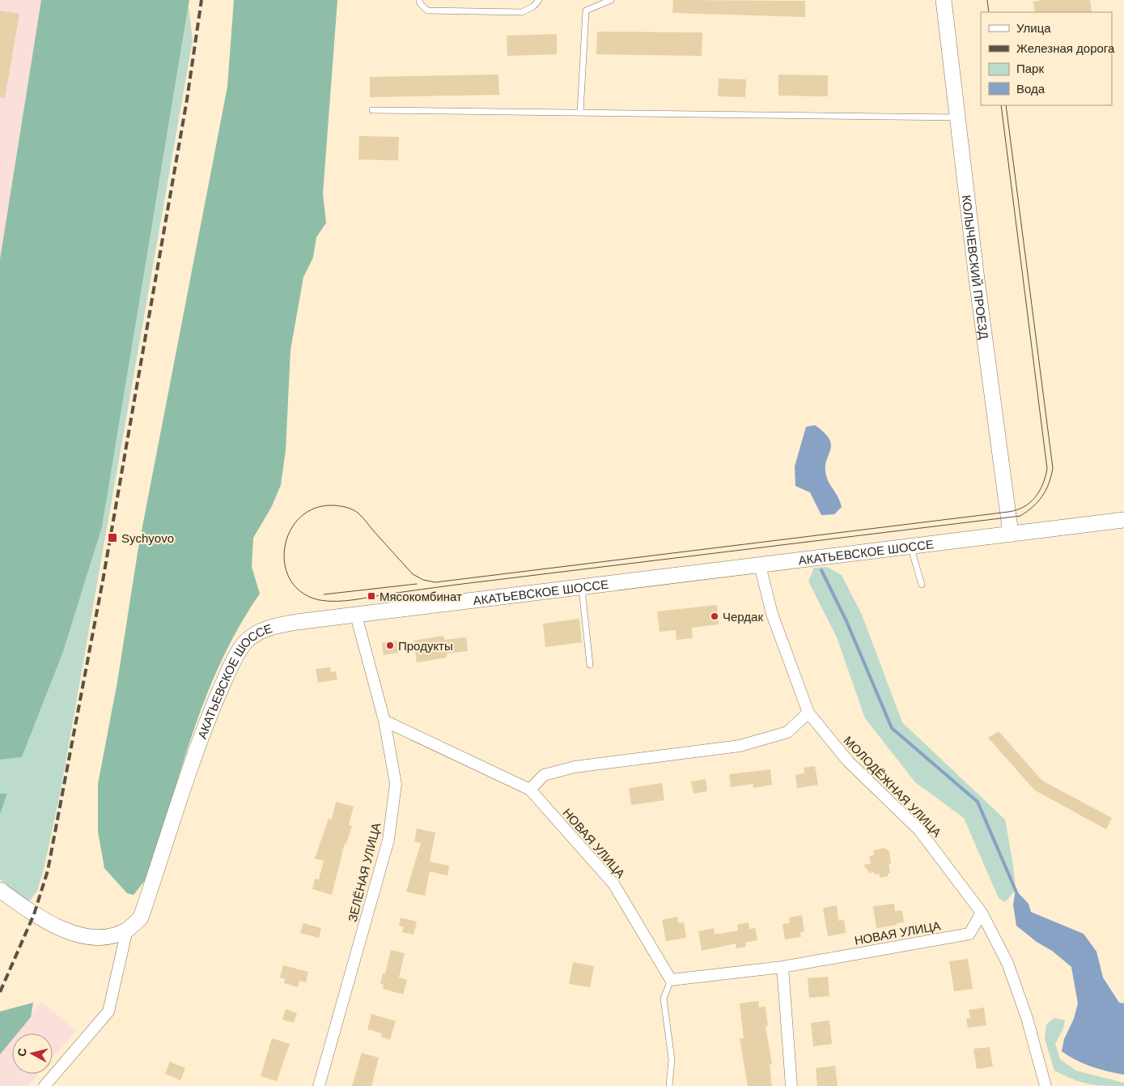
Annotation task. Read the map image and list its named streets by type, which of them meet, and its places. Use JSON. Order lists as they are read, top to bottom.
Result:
{
  "streets": {
    "main road": ["КОЛЫЧЕВСКИЙ ПРОЕЗД", "АКАТЬЕВСКОЕ ШОССЕ"],
    "street": ["МОЛОДЁЖНАЯ УЛИЦА", "НОВАЯ УЛИЦА", "ЗЕЛЁНАЯ УЛИЦА"]
  },
  "crossings": [
    ["КОЛЫЧЕВСКИЙ ПРОЕЗД", "АКАТЬЕВСКОЕ ШОССЕ"],
    ["АКАТЬЕВСКОЕ ШОССЕ", "МОЛОДЁЖНАЯ УЛИЦА"],
    ["АКАТЬЕВСКОЕ ШОССЕ", "ЗЕЛЁНАЯ УЛИЦА"],
    ["МОЛОДЁЖНАЯ УЛИЦА", "НОВАЯ УЛИЦА"],
    ["НОВАЯ УЛИЦА", "ЗЕЛЁНАЯ УЛИЦА"]
  ],
  "places": {
    "transit": ["Sychyovo", "Мясокомбинат"],
    "other": ["Чердак", "Продукты"]
  },
  "legend": [
    "Улица",
    "Железная дорога",
    "Парк",
    "Вода"
  ],
  "north": "left"
}
